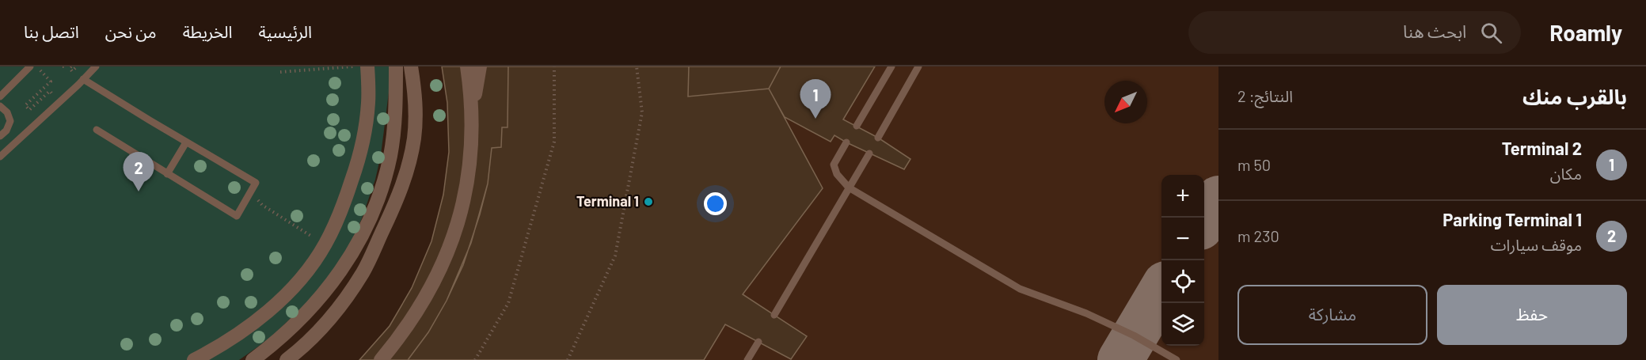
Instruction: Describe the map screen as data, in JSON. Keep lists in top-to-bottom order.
{
  "places": ["Terminal 1"],
  "north": "bottom left",
  "page": {
    "header": "Roamly",
    "search": "ابحث هنا",
    "nav": [
      "الرئيسية",
      "الخريطة",
      "من نحن",
      "اتصل بنا"
    ],
    "heading": ["بالقرب منك", "النتائج: 2"],
    "pins": ["1", "2"],
    "list": [
      {
        "mark": "1",
        "name": "Terminal 2",
        "note": "مكان",
        "value": "50 m"
      },
      {
        "mark": "2",
        "name": "Parking Terminal 1",
        "note": "موقف سيارات",
        "value": "230 m"
      }
    ],
    "map_buttons": ["+", "−"],
    "buttons": ["حفظ", "مشاركة"]
  }
}
